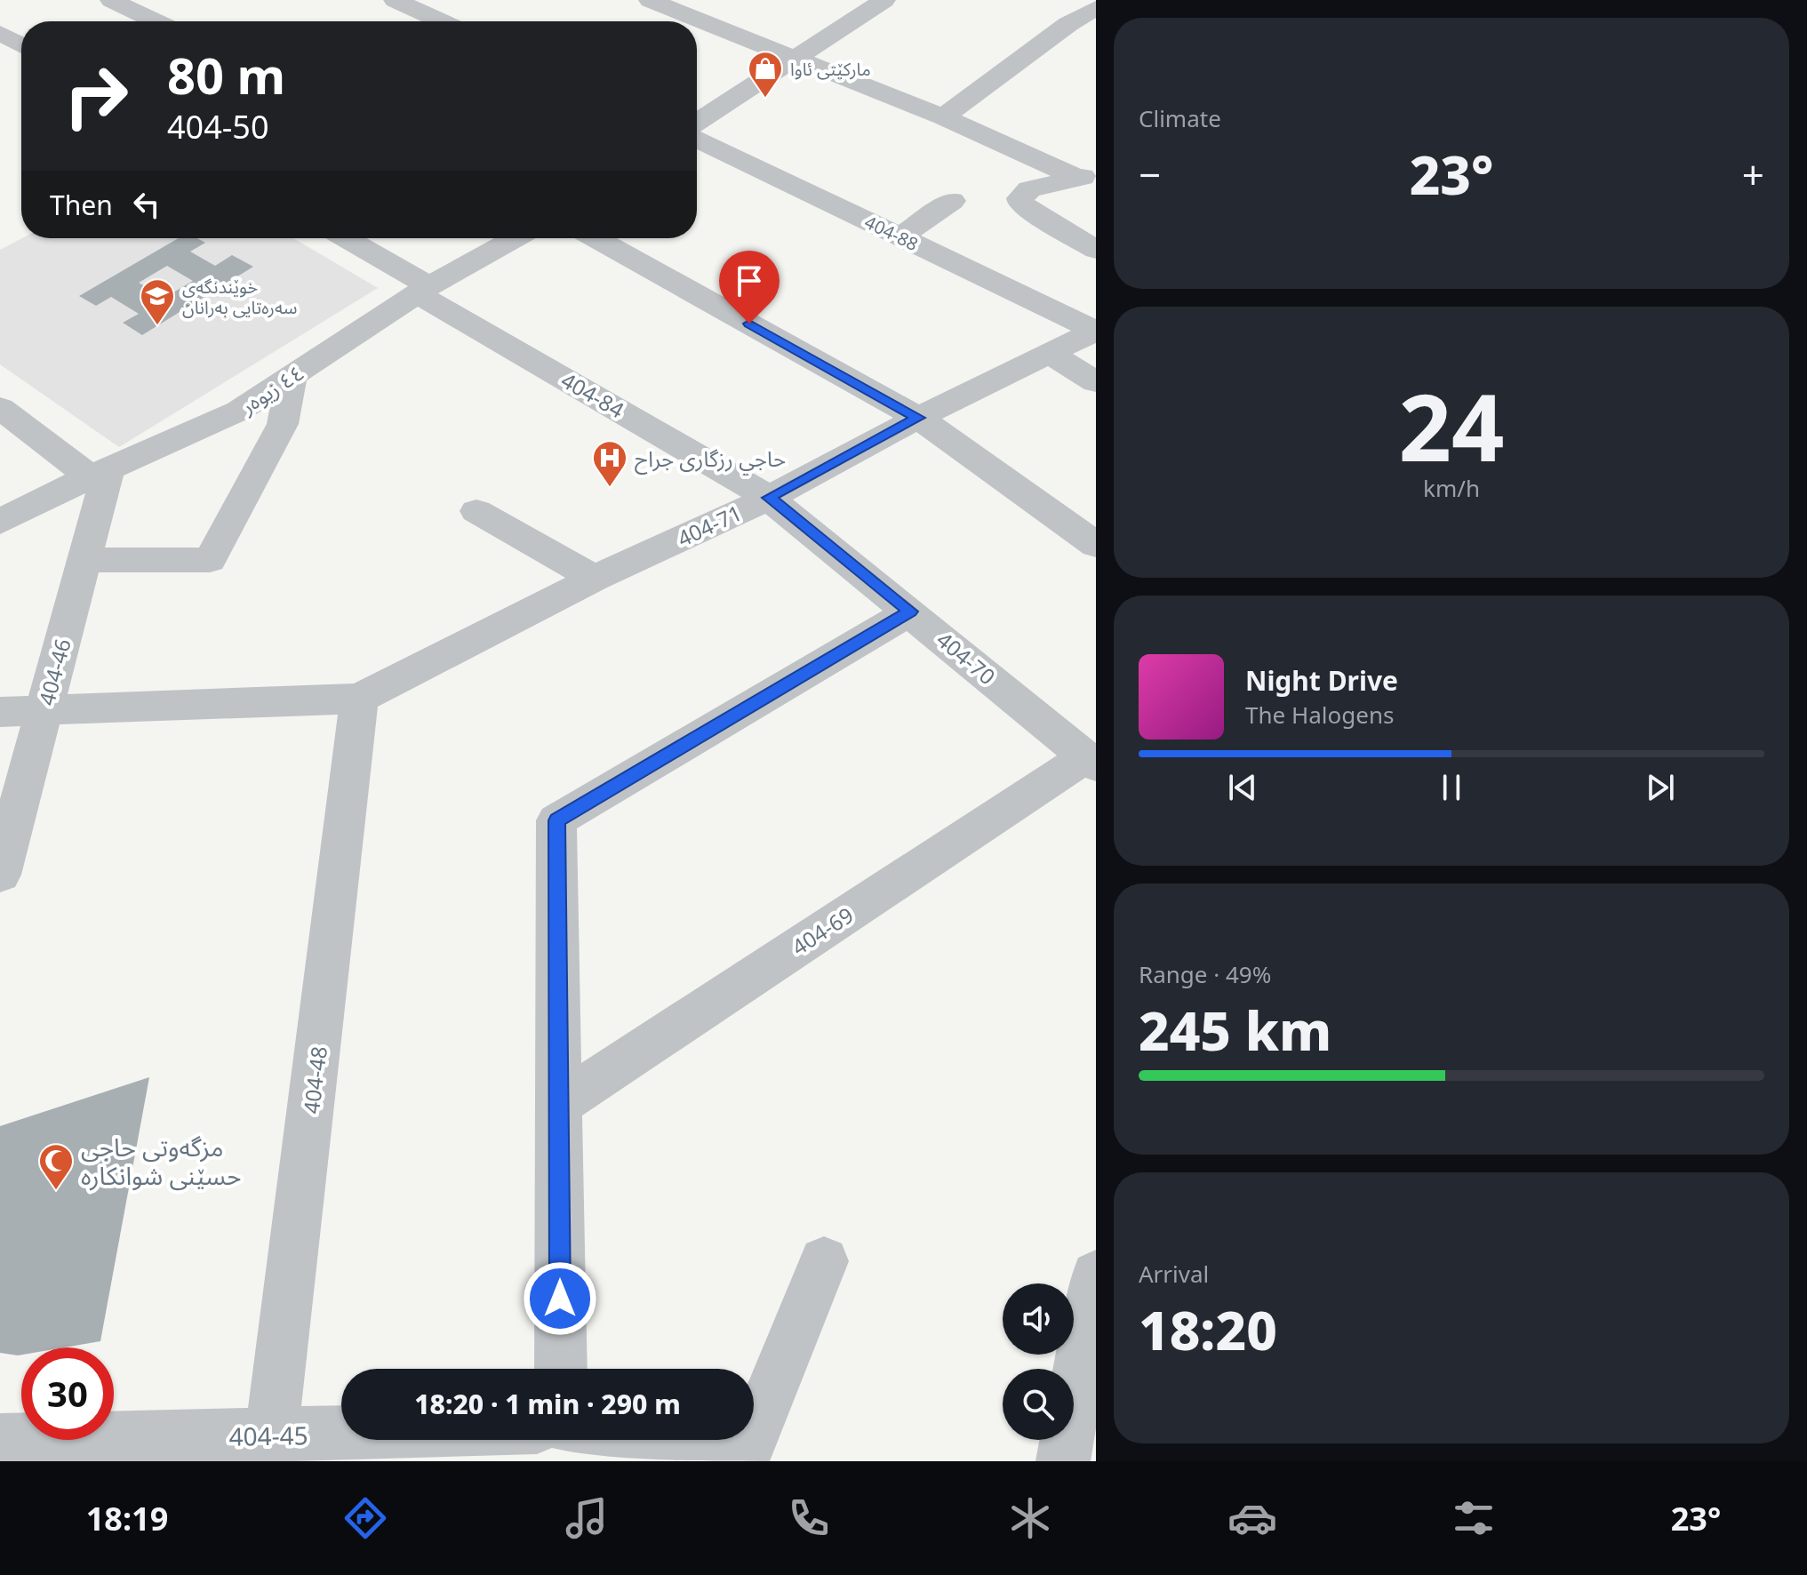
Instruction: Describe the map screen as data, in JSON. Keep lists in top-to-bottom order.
{
  "streets": {
    "street": [
      "404-88",
      "٤٤ زیوەر",
      "404-84",
      "404-71",
      "404-70",
      "404-46",
      "404-69",
      "404-48",
      "404-45"
    ]
  },
  "crossings": [
    ["404-88", "404-71"],
    ["٤٤ زیوەر", "404-84"],
    ["٤٤ زیوەر", "404-46"],
    ["404-84", "404-71"],
    ["404-84", "404-70"],
    ["404-71", "404-70"],
    ["404-71", "404-48"],
    ["404-70", "404-69"],
    ["404-48", "404-45"]
  ],
  "places": {
    "shop": ["مارکێتی ئاوا"],
    "school or university": ["خوێندنگەی سەرەتایی بەرانان"],
    "hospital": ["حاجي رزگارى جراح"],
    "mosque": ["مزگەوتی حاجی حسێنی شوانکارە"]
  },
  "page": {
    "tile": [
      "Climate",
      ["24", "km/h"],
      ["Range · 49%", "245 km"],
      ["Arrival", "18:20"]
    ],
    "turn": ["80 m", "404-50"],
    "heat": ["−", "23°", "+"],
    "then": "Then",
    "song": ["Night Drive", "The Halogens"],
    "limit": "30",
    "trip": "18:20 · 1 min · 290 m",
    "tabs": ["18:19", "23°"]
  }
}
